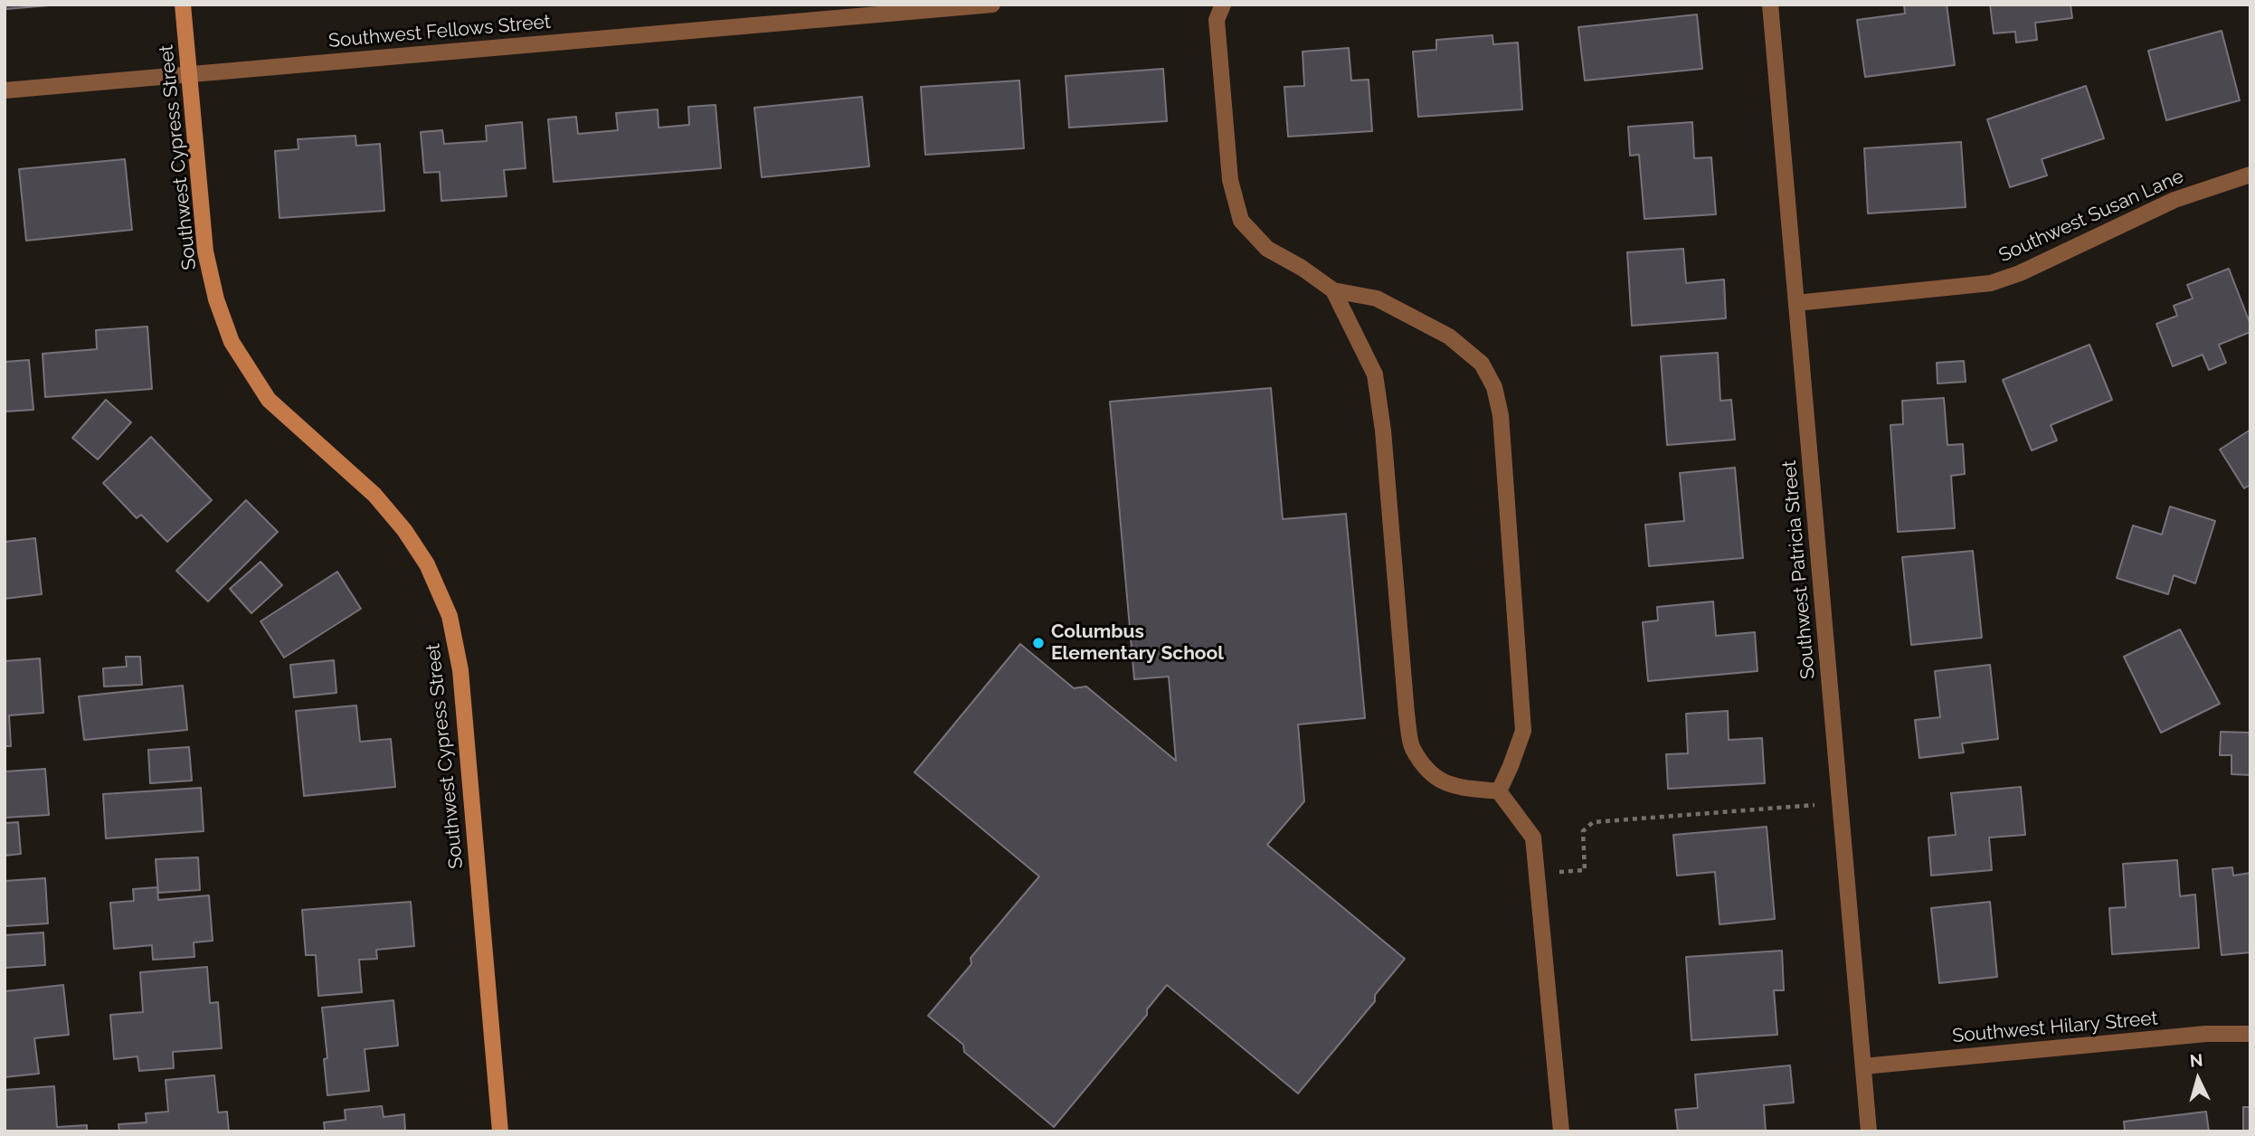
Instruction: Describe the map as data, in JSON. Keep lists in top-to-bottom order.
{
  "streets": {
    "main road": ["Southwest Cypress Street"],
    "street": [
      "Southwest Fellows Street",
      "Southwest Susan Lane",
      "Southwest Patricia Street",
      "Southwest Hilary Street"
    ]
  },
  "crossings": [
    ["Southwest Fellows Street", "Southwest Cypress Street"],
    ["Southwest Susan Lane", "Southwest Patricia Street"],
    ["Southwest Patricia Street", "Southwest Hilary Street"]
  ],
  "places": ["Columbus Elementary School"],
  "north": "top"
}
